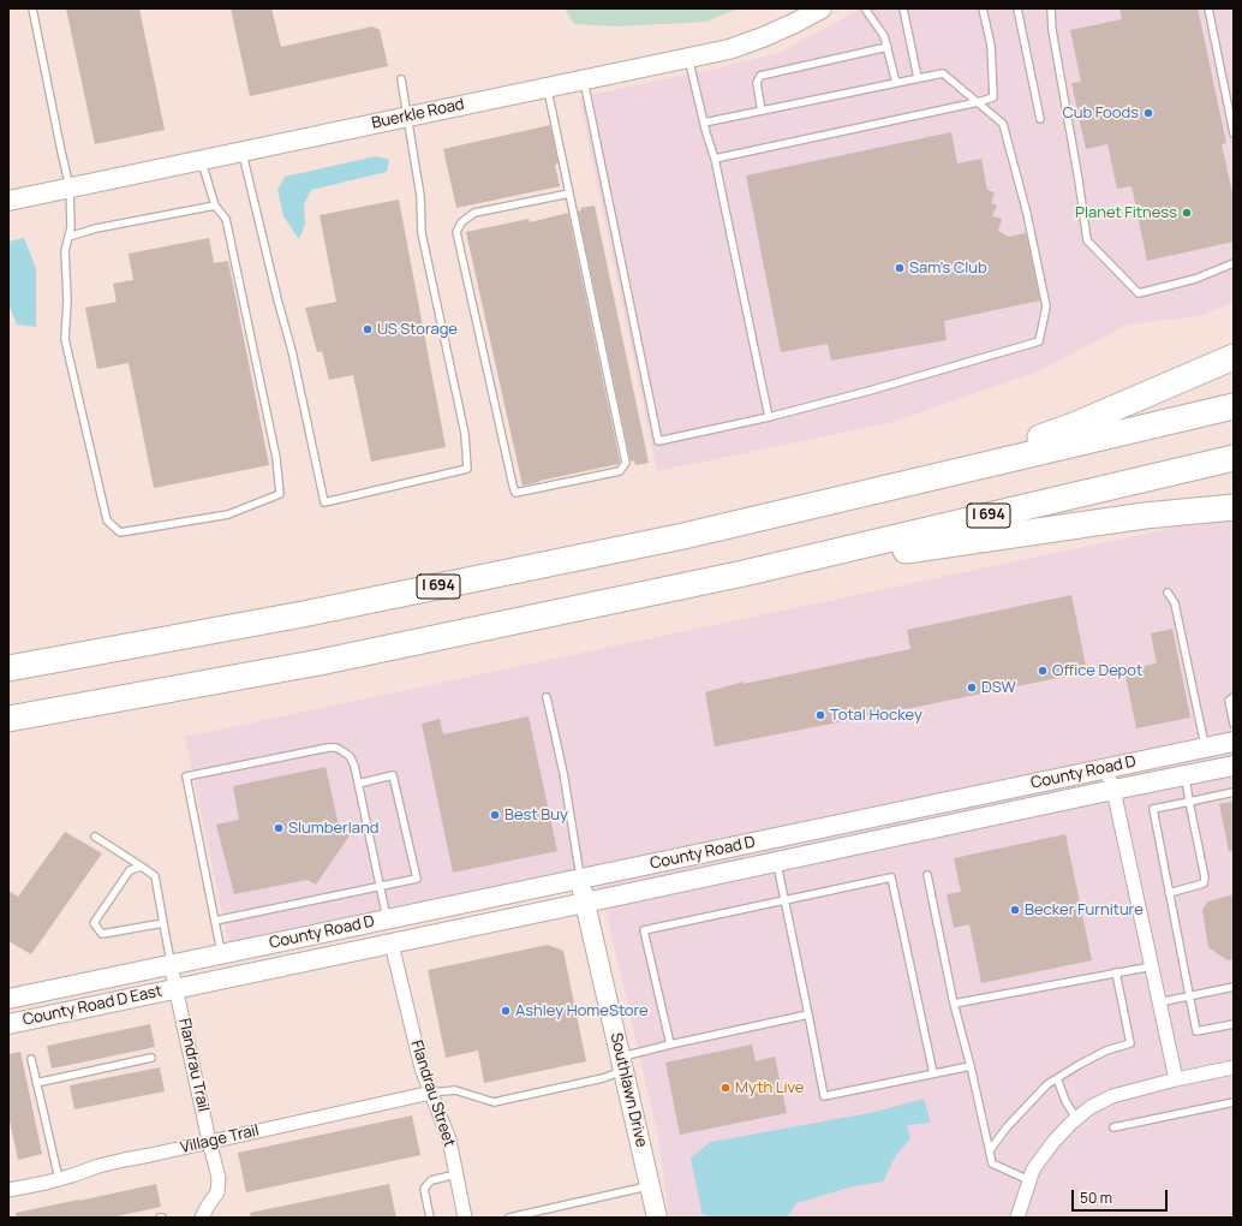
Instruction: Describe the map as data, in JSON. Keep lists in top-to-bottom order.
{
  "streets": {
    "highway": ["I 694"],
    "street": [
      "Buerkle Road",
      "County Road D",
      "County Road D East",
      "Flandrau Trail",
      "Southlawn Drive",
      "Flandrau Street",
      "Village Trail"
    ]
  },
  "crossings": [
    ["County Road D", "County Road D East"],
    ["County Road D", "Flandrau Trail"],
    ["County Road D", "Southlawn Drive"],
    ["County Road D", "Flandrau Street"],
    ["County Road D East", "Flandrau Trail"],
    ["Flandrau Trail", "Village Trail"],
    ["Flandrau Street", "Village Trail"]
  ],
  "places": [
    "Cub Foods",
    "Planet Fitness",
    "Sam's Club",
    "US Storage",
    "Office Depot",
    "DSW",
    "Total Hockey",
    "Best Buy",
    "Slumberland",
    "Becker Furniture",
    "Ashley HomeStore",
    "Myth Live"
  ],
  "scale_bar": "50 m"
}
